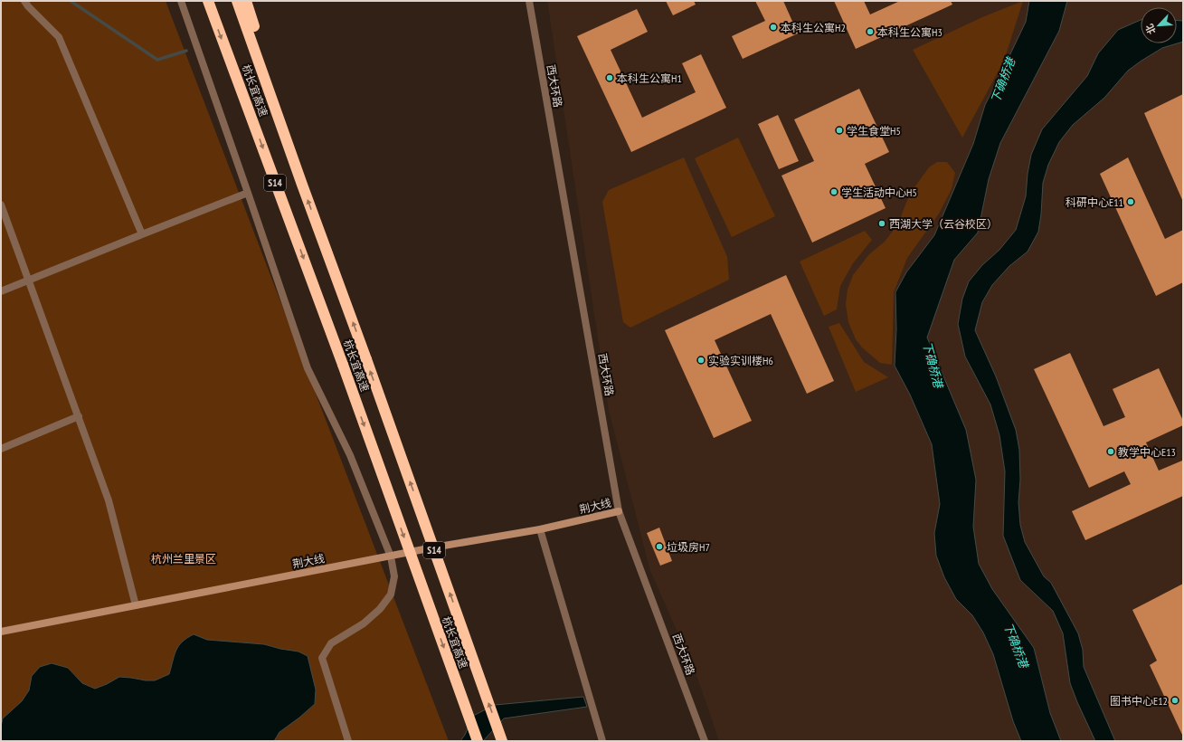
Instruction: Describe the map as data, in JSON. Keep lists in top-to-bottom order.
{
  "streets": {
    "highway": ["杭长宜高速", "S14"],
    "street": ["西大环路", "荆大线"]
  },
  "crossings": [
    ["西大环路", "荆大线"]
  ],
  "water": ["下确桥港"],
  "parks": ["杭州兰里景区"],
  "places": [
    "本科生公寓H2",
    "本科生公寓H3",
    "本科生公寓H1",
    "学生食堂H5",
    "学生活动中心H5",
    "科研中心E11",
    "西湖大学（云谷校区）",
    "实验实训楼H6",
    "教学中心E13",
    "垃圾房H7",
    "图书中心E12"
  ],
  "north": "bottom left"
}
